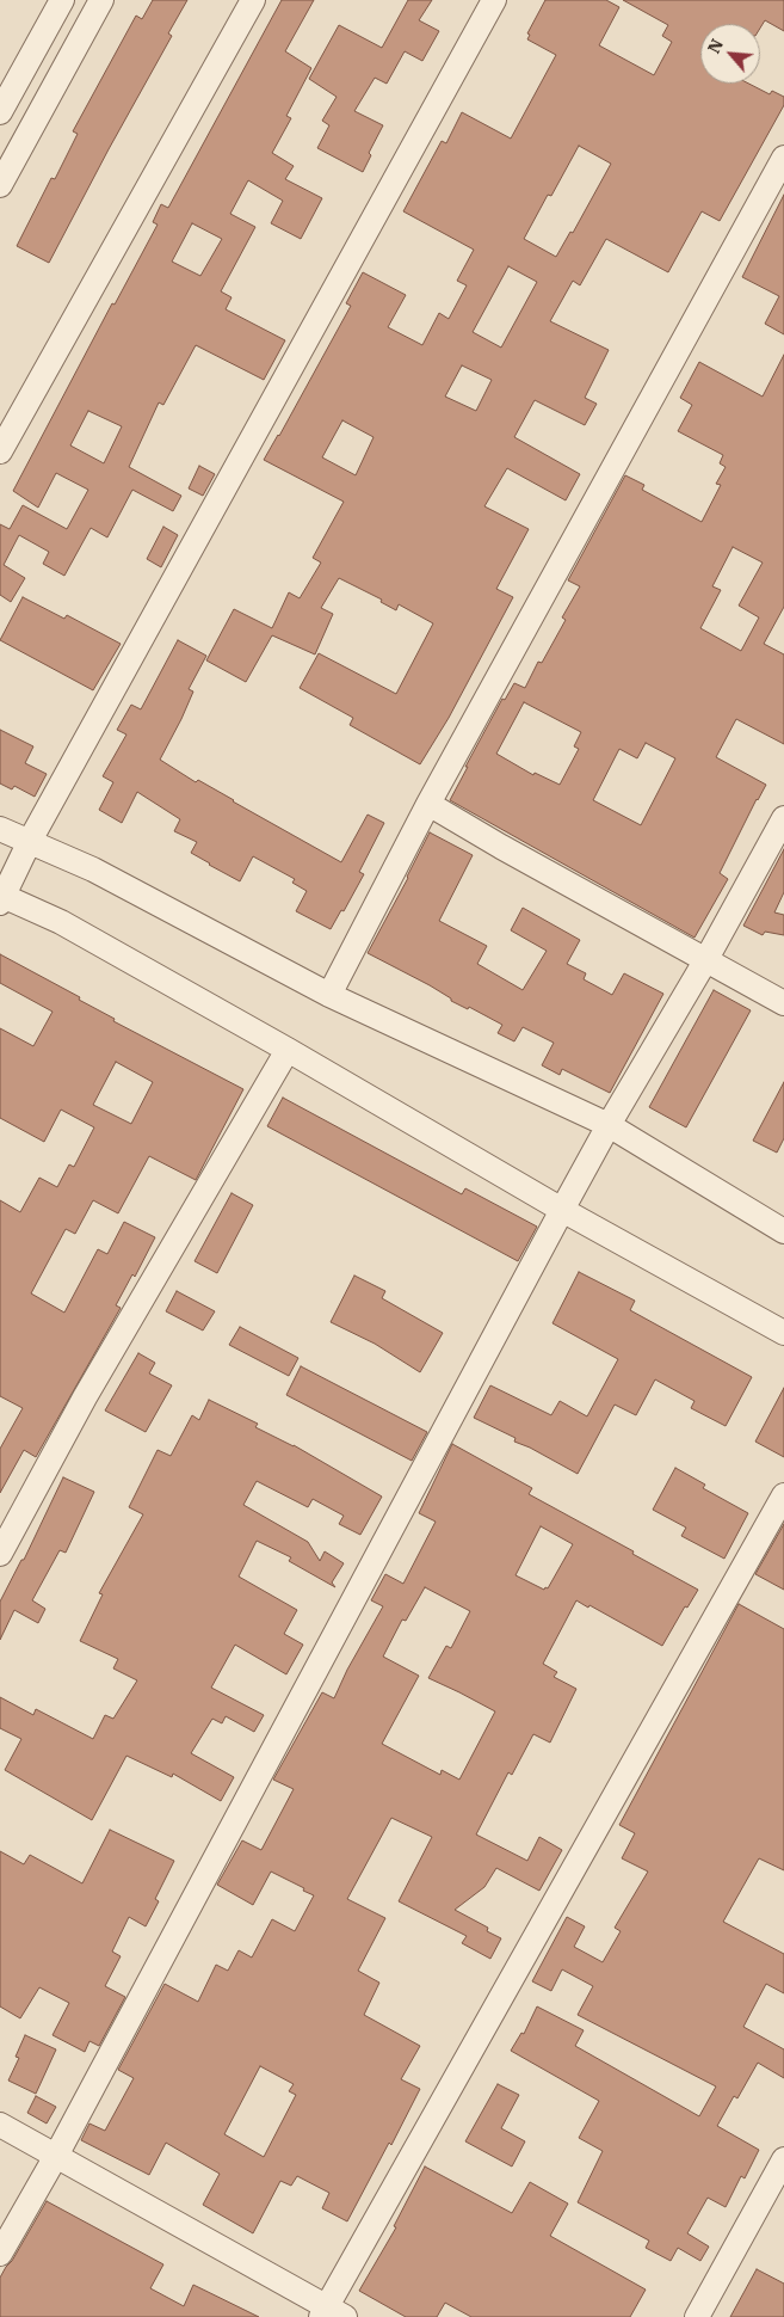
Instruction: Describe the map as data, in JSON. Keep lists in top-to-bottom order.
{
  "north": "top left"
}
